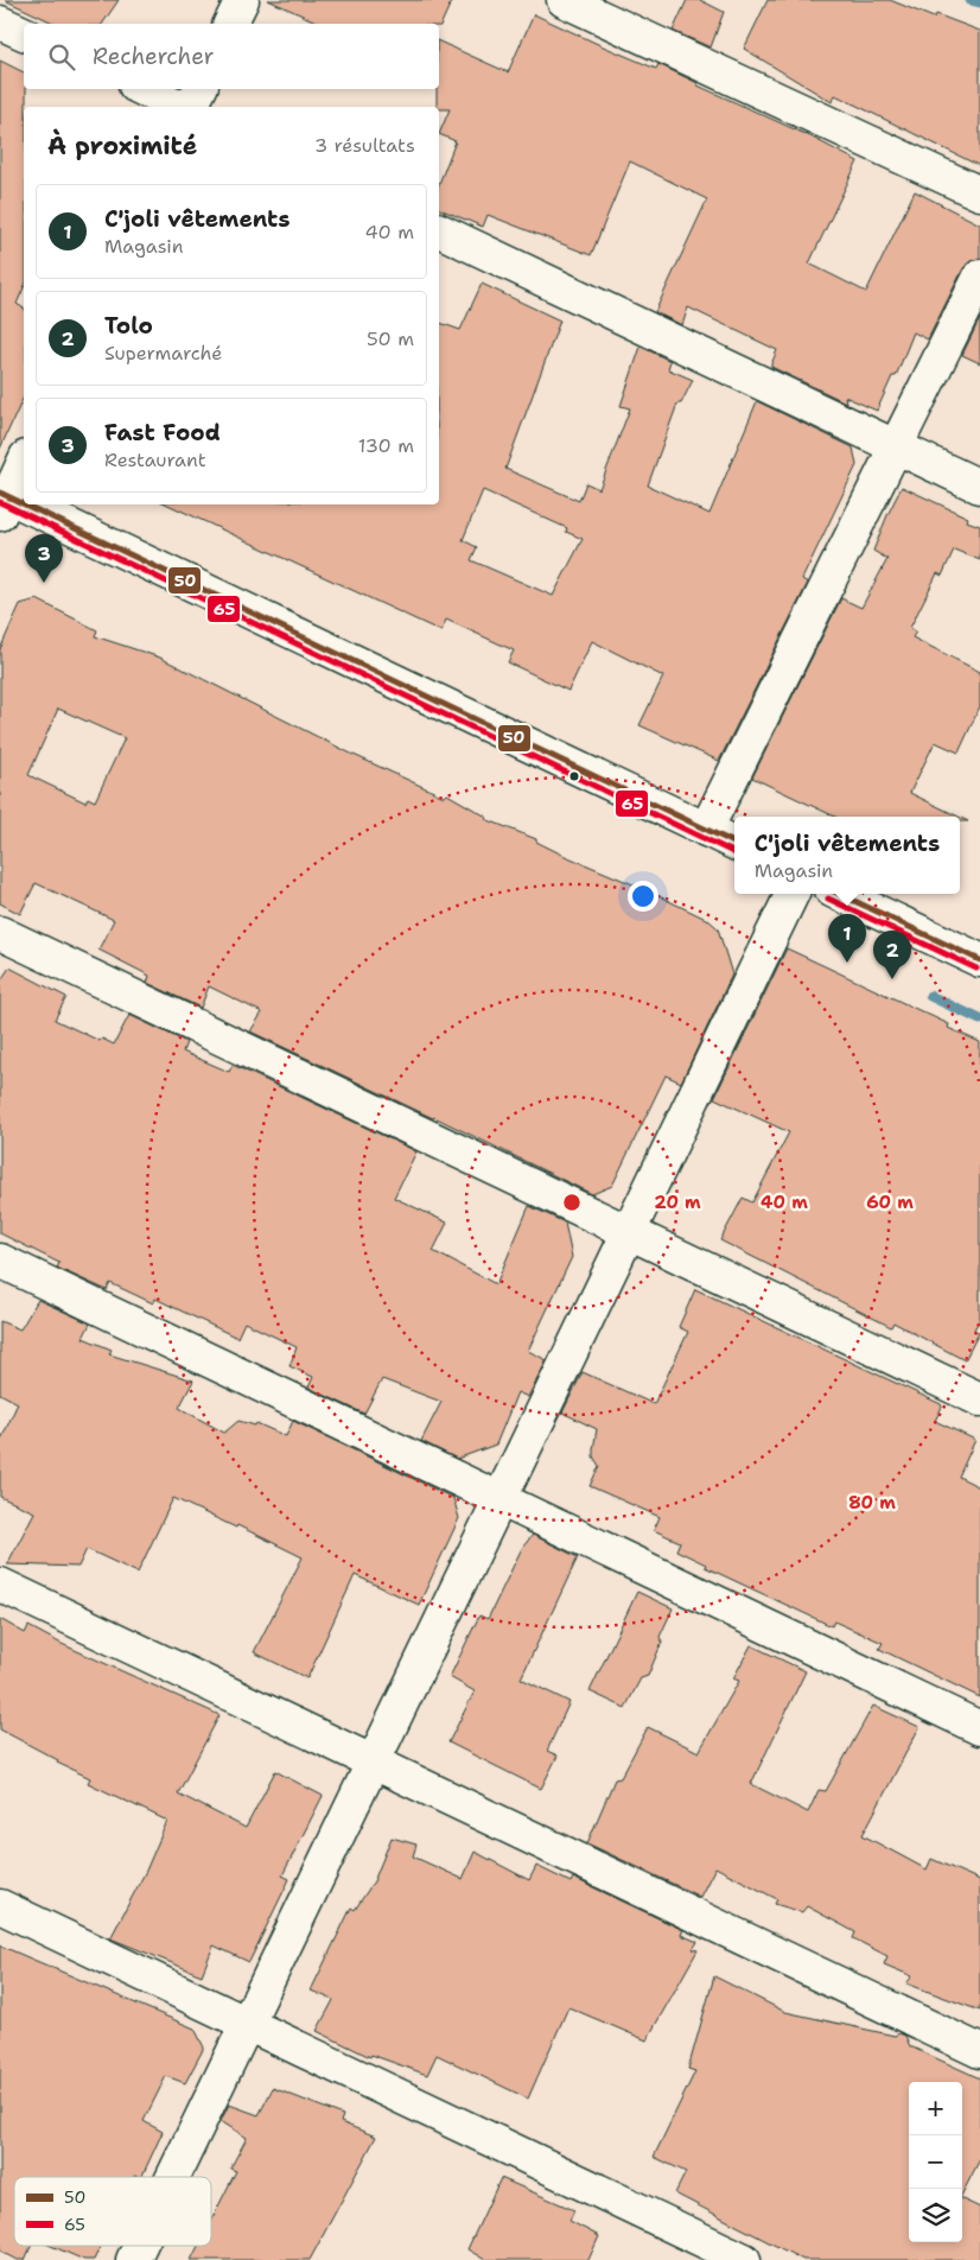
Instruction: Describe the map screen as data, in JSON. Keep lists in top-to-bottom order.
{
  "lines": ["transit line 50", "transit line 65"],
  "legend": ["50", "65"],
  "page": {
    "search": "Rechercher",
    "heading": ["À proximité", "3 résultats"],
    "list": [
      {
        "mark": "1",
        "name": "C'joli vêtements",
        "note": "Magasin",
        "value": "40 m"
      },
      {
        "mark": "2",
        "name": "Tolo",
        "note": "Supermarché",
        "value": "50 m"
      },
      {
        "mark": "3",
        "name": "Fast Food",
        "note": "Restaurant",
        "value": "130 m"
      }
    ],
    "pins": ["3", "1", "2"],
    "popup": ["C'joli vêtements", "Magasin"],
    "map_buttons": ["+", "−"]
  },
  "rings": [
    "20 m",
    "40 m",
    "60 m",
    "80 m"
  ]
}
